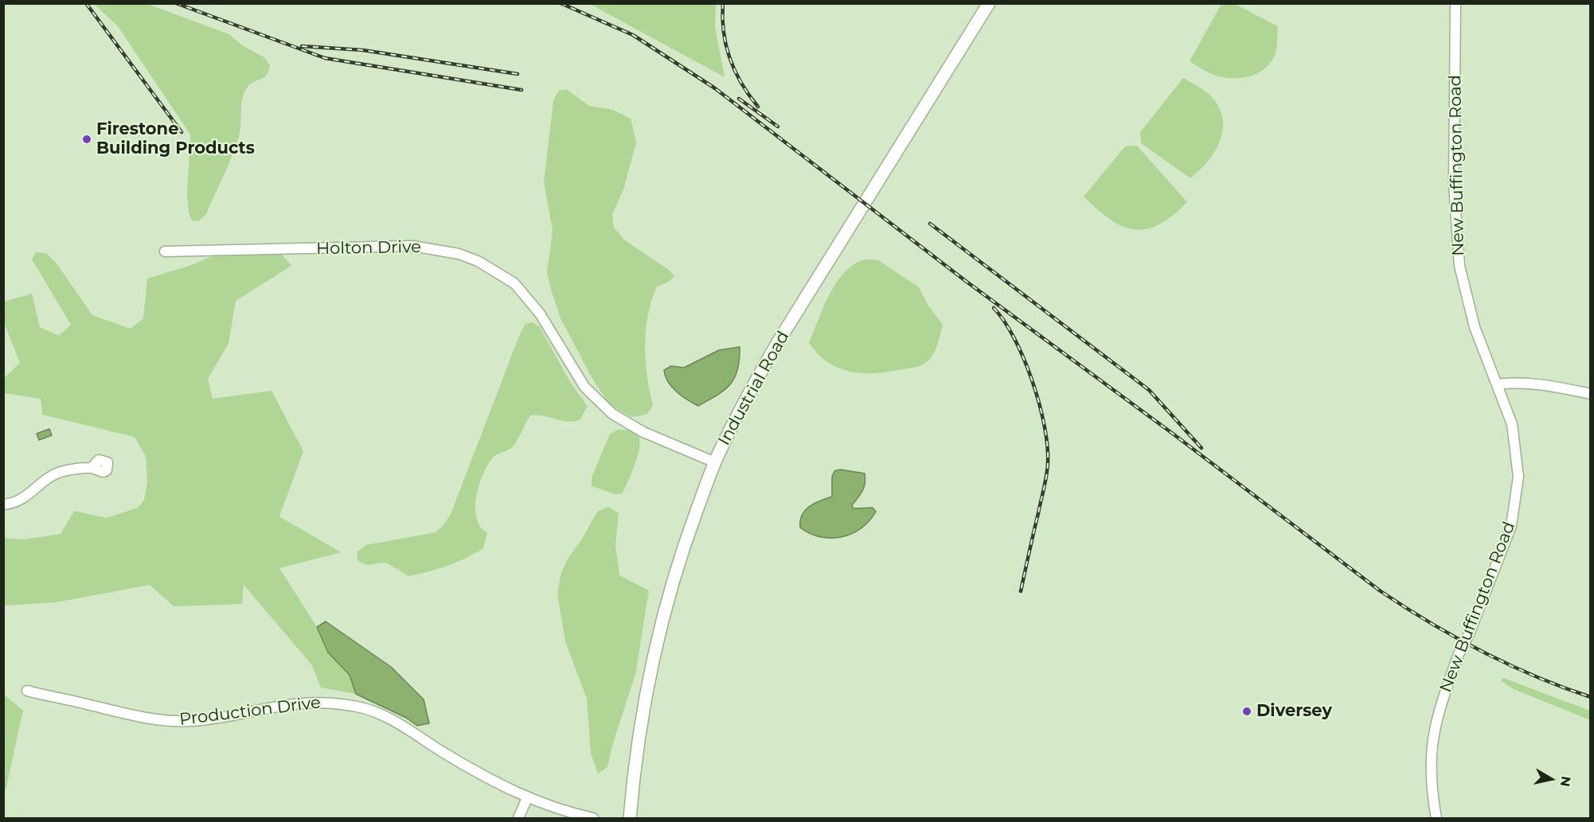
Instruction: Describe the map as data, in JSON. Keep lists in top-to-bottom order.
{
  "streets": {
    "main road": ["Industrial Road"],
    "street": ["New Buffington Road", "Holton Drive", "Production Drive"]
  },
  "crossings": [
    ["Holton Drive", "Industrial Road"]
  ],
  "places": ["Firestone Building Products", "Diversey"],
  "north": "right"
}
